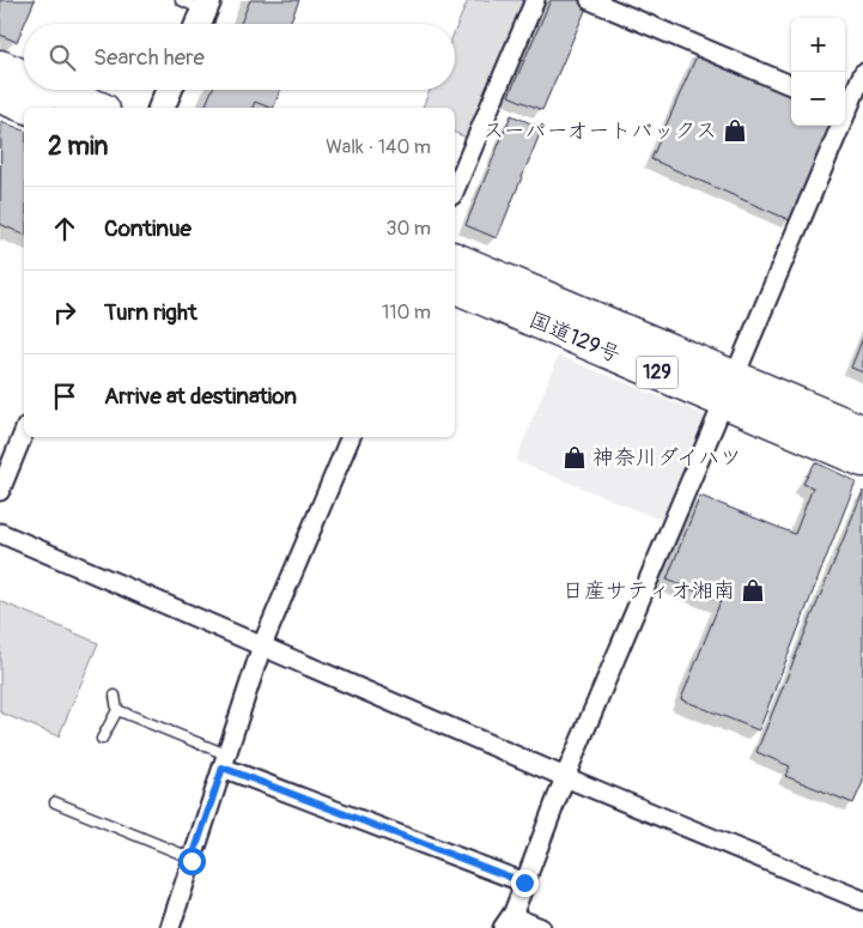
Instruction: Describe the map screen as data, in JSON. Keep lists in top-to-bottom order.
{
  "streets": {
    "highway": ["国道129号", "129"]
  },
  "places": {
    "shop": ["スーパーオートバックス", "神奈川ダイハツ", "日産サティオ湘南"]
  },
  "page": {
    "map_buttons": ["+", "−"],
    "search": "Search here",
    "heading": ["2 min", "Walk · 140 m"],
    "list": [
      ["Continue", "30 m"],
      ["Turn right", "110 m"],
      "Arrive at destination"
    ]
  }
}
